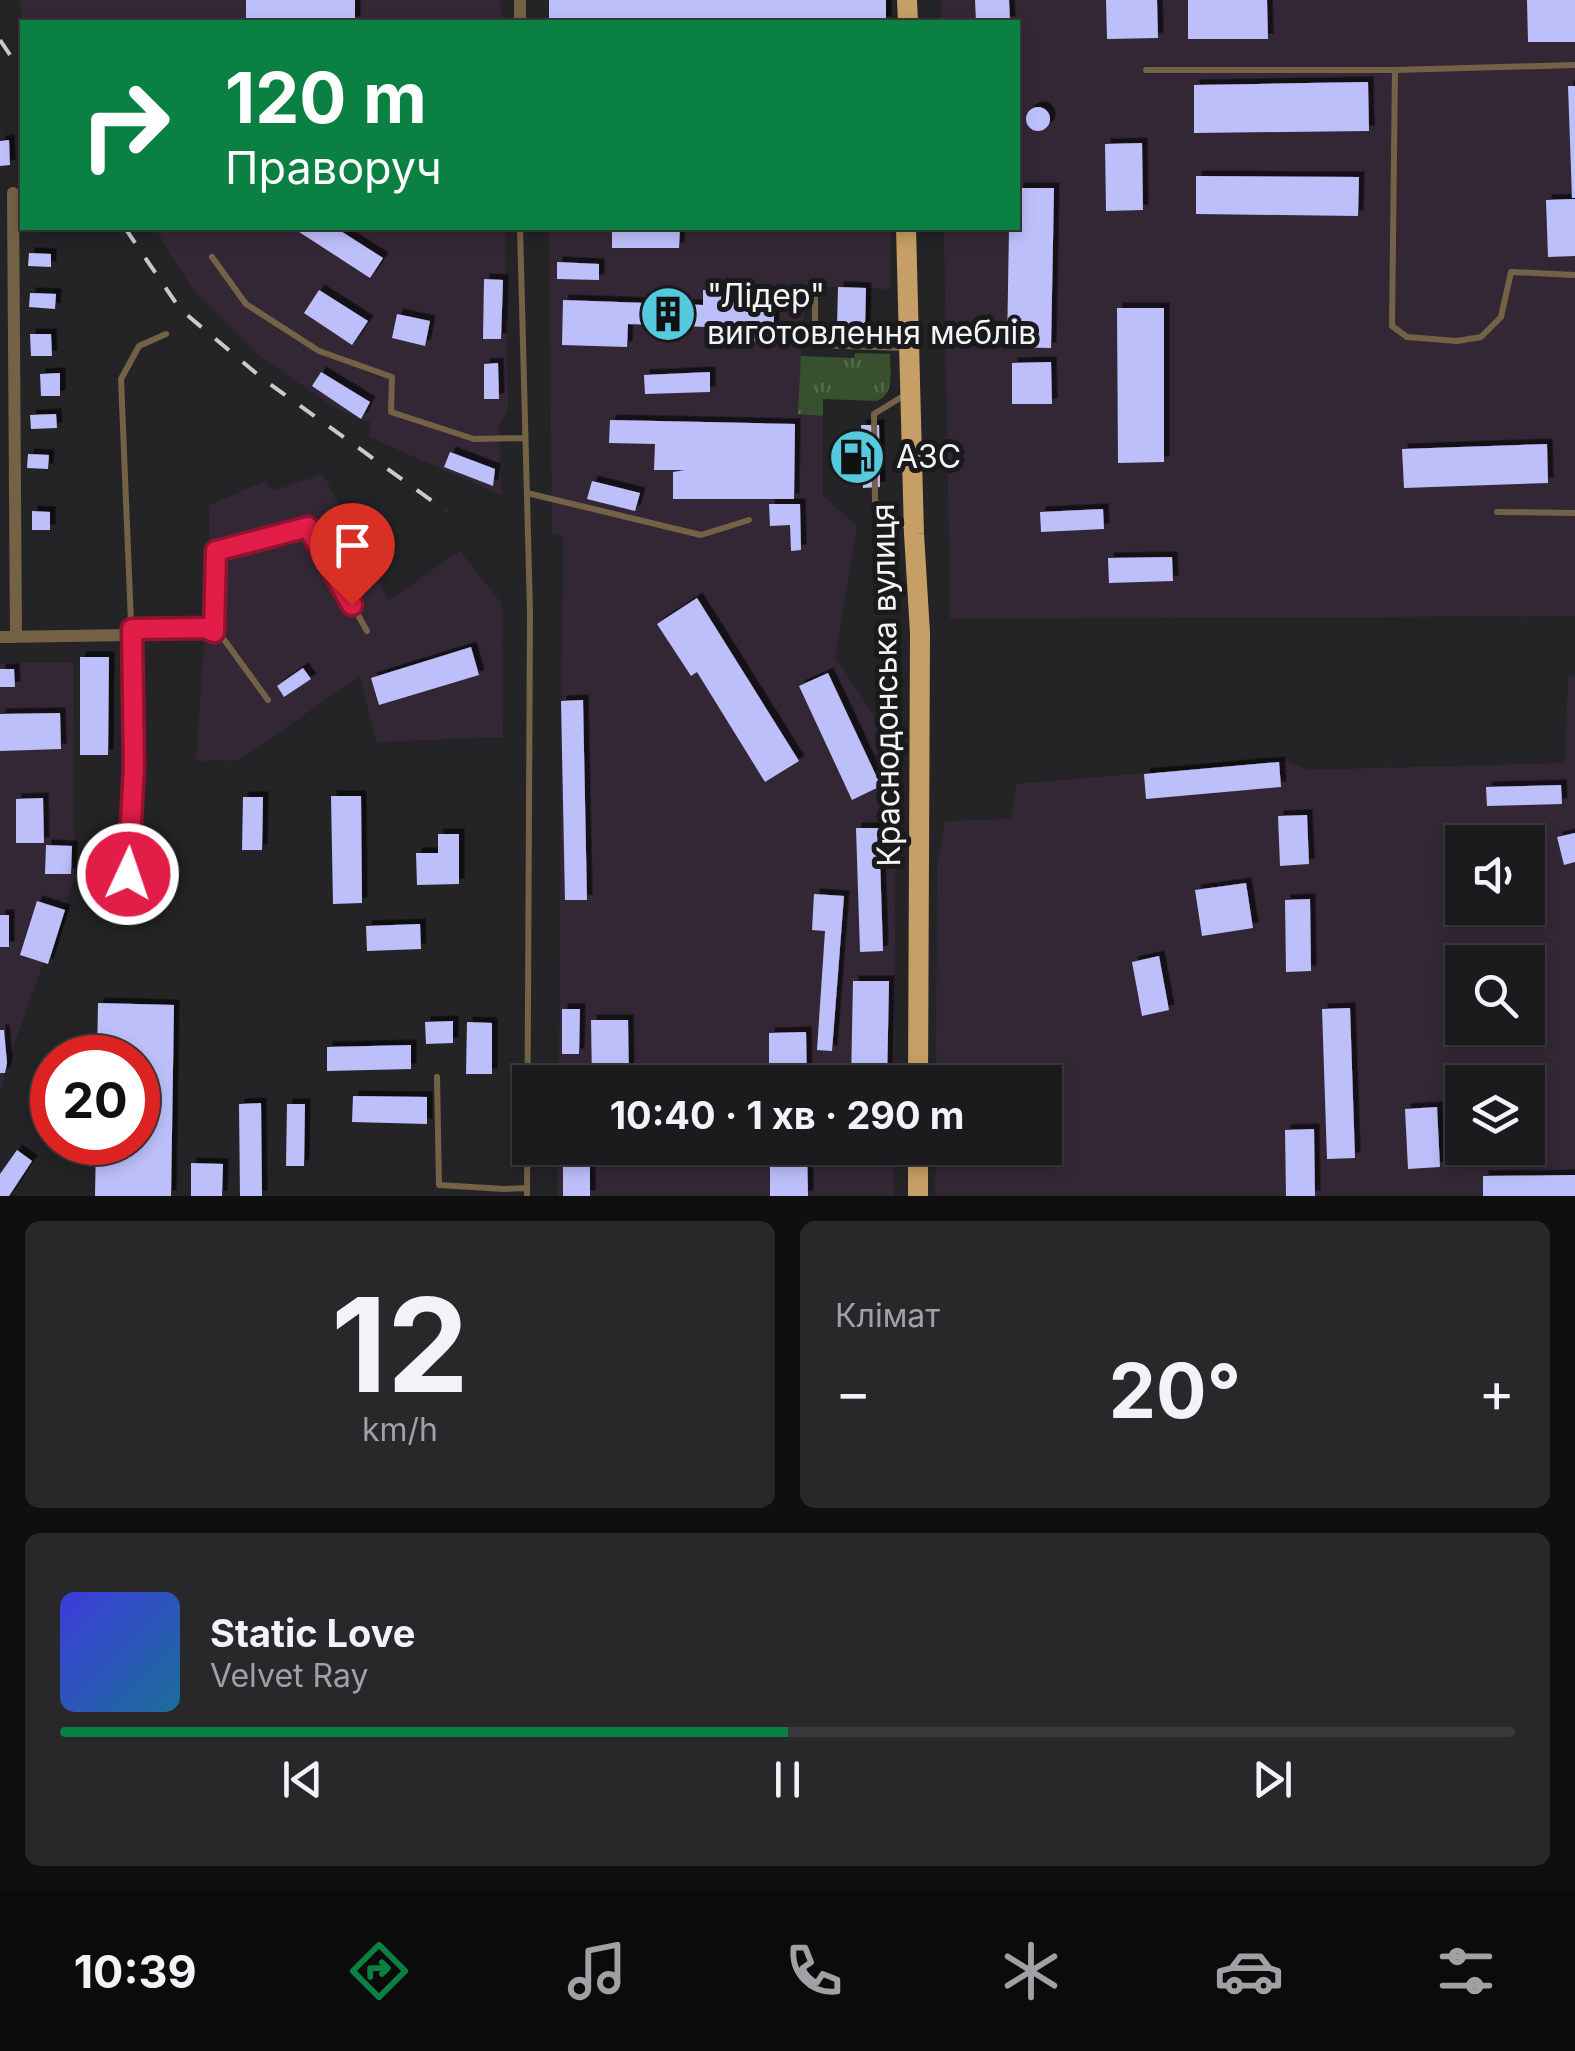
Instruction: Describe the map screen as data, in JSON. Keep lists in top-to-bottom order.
{
  "streets": {
    "main road": ["Краснодонська вулиця"]
  },
  "places": {
    "building": ["\"Лідер\" виготовлення меблів"],
    "fuel station": ["АЗС"]
  },
  "page": {
    "turn": ["120 m", "Праворуч"],
    "limit": "20",
    "trip": "10:40 · 1 хв · 290 m",
    "tile": [
      ["12", "km/h"],
      "Клімат"
    ],
    "heat": ["−", "20°", "+"],
    "song": ["Static Love", "Velvet Ray"],
    "tabs": "10:39"
  }
}
